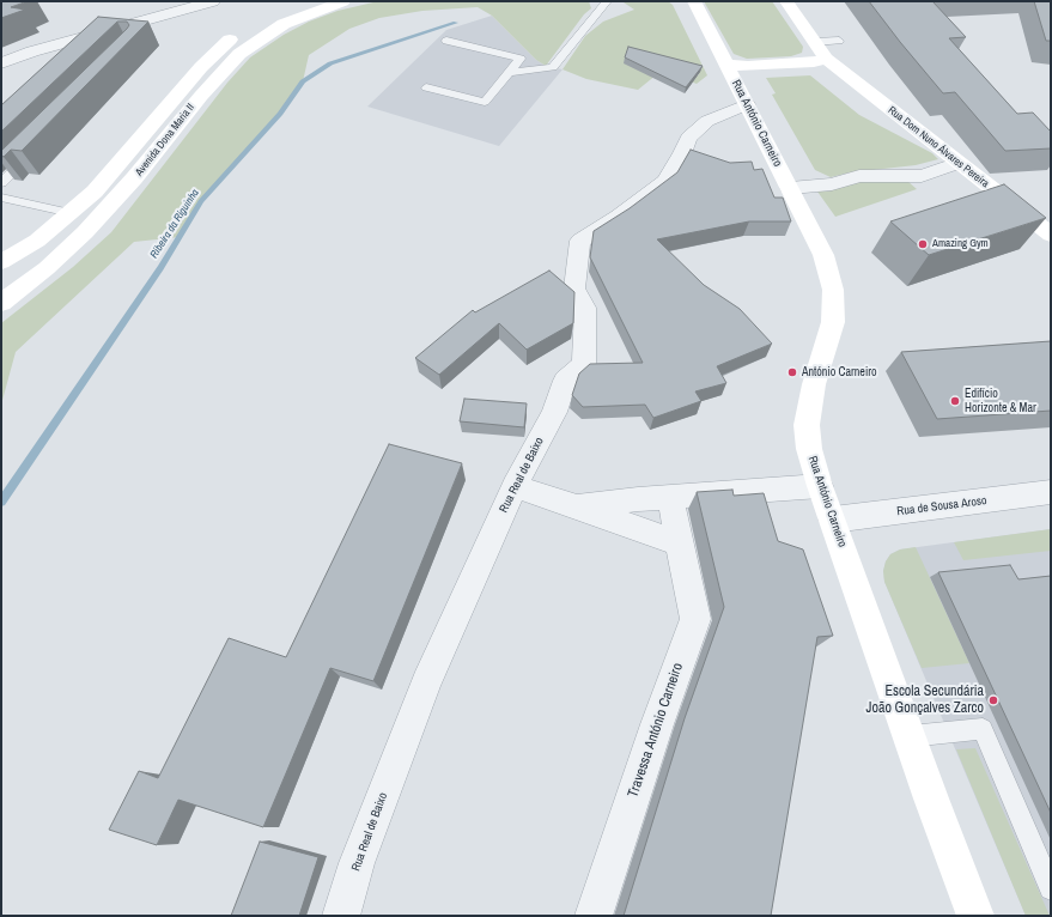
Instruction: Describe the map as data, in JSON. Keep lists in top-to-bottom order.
{
  "streets": {
    "street": [
      "Rua António Carneiro",
      "Avenida Dona Maria II",
      "Rua Dom Nuno Álvares Pereira",
      "Rua Real de Baixo",
      "Rua de Sousa Aroso",
      "Travessa António Carneiro"
    ]
  },
  "crossings": [
    ["Rua António Carneiro", "Rua Real de Baixo"],
    ["Rua António Carneiro", "Rua de Sousa Aroso"]
  ],
  "water": ["Ribeira da Riguinha"],
  "places": [
    "Amazing Gym",
    "António Carneiro",
    "Edifício Horizonte & Mar",
    "Escola Secundária João Gonçalves Zarco"
  ]
}
